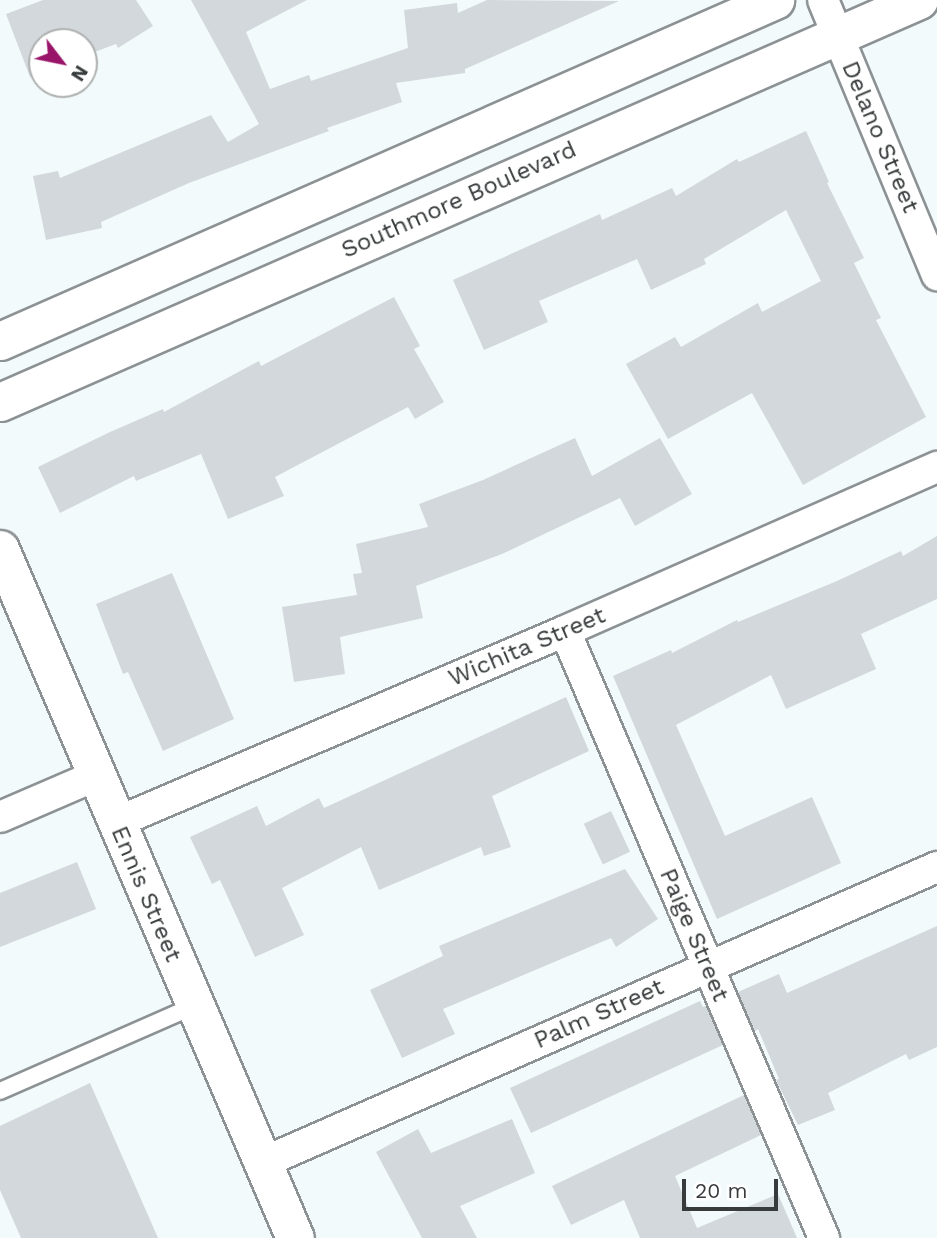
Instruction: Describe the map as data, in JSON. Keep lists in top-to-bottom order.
{
  "streets": {
    "street": [
      "Delano Street",
      "Southmore Boulevard",
      "Wichita Street",
      "Ennis Street",
      "Paige Street",
      "Palm Street"
    ]
  },
  "crossings": [
    ["Delano Street", "Southmore Boulevard"],
    ["Wichita Street", "Ennis Street"],
    ["Wichita Street", "Paige Street"],
    ["Ennis Street", "Palm Street"],
    ["Paige Street", "Palm Street"]
  ],
  "scale_bar": "20 m",
  "north": "bottom right"
}
